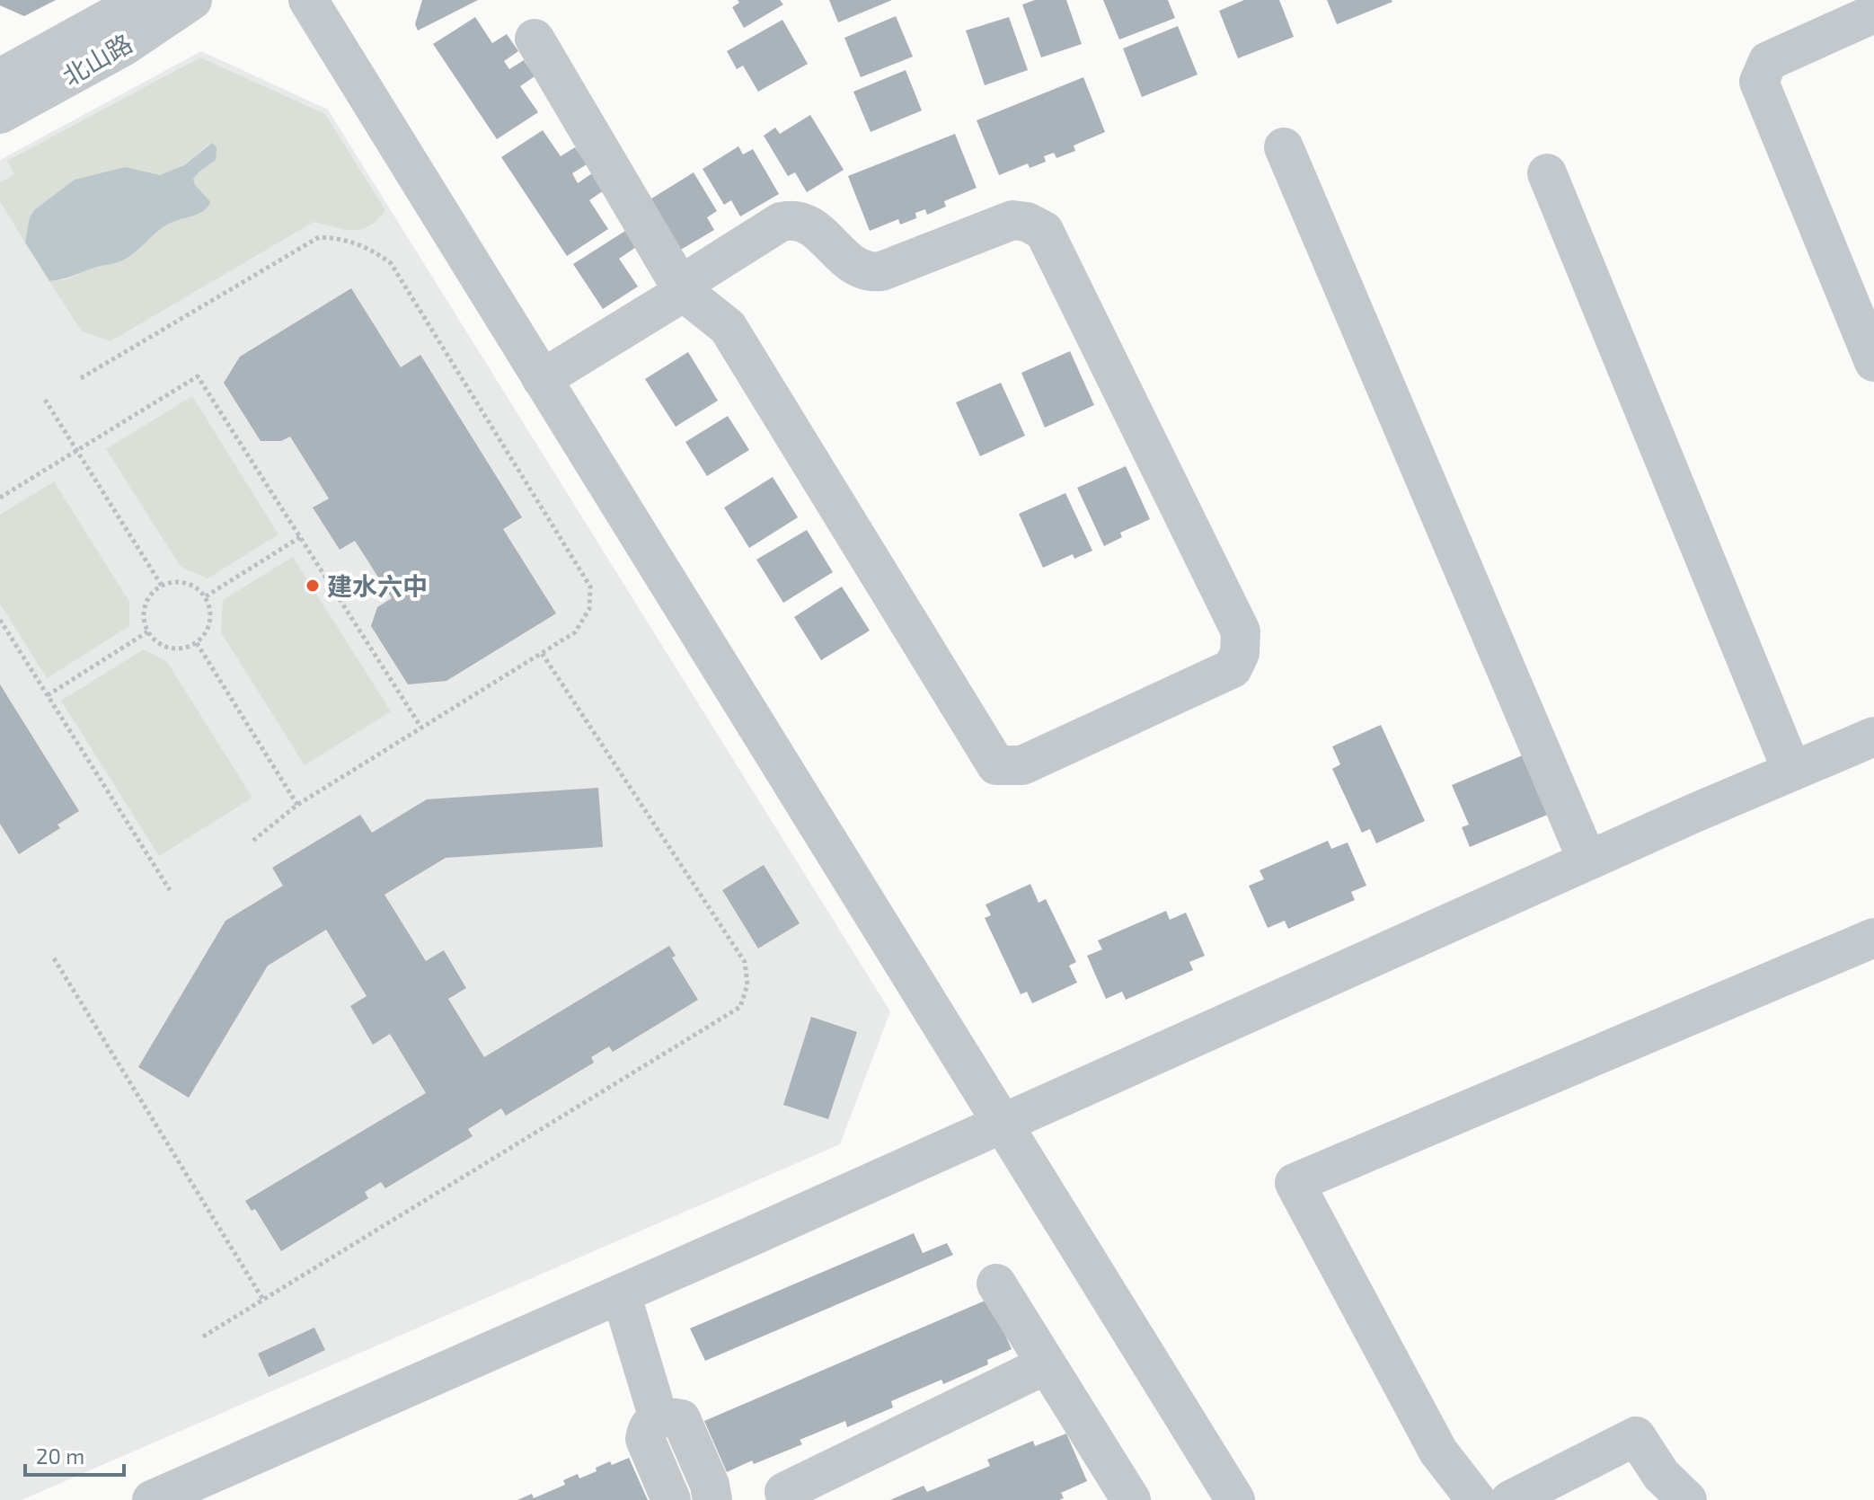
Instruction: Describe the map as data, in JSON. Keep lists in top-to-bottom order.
{
  "streets": {
    "street": ["北山路"]
  },
  "places": ["建水六中"],
  "scale_bar": "20 m"
}
